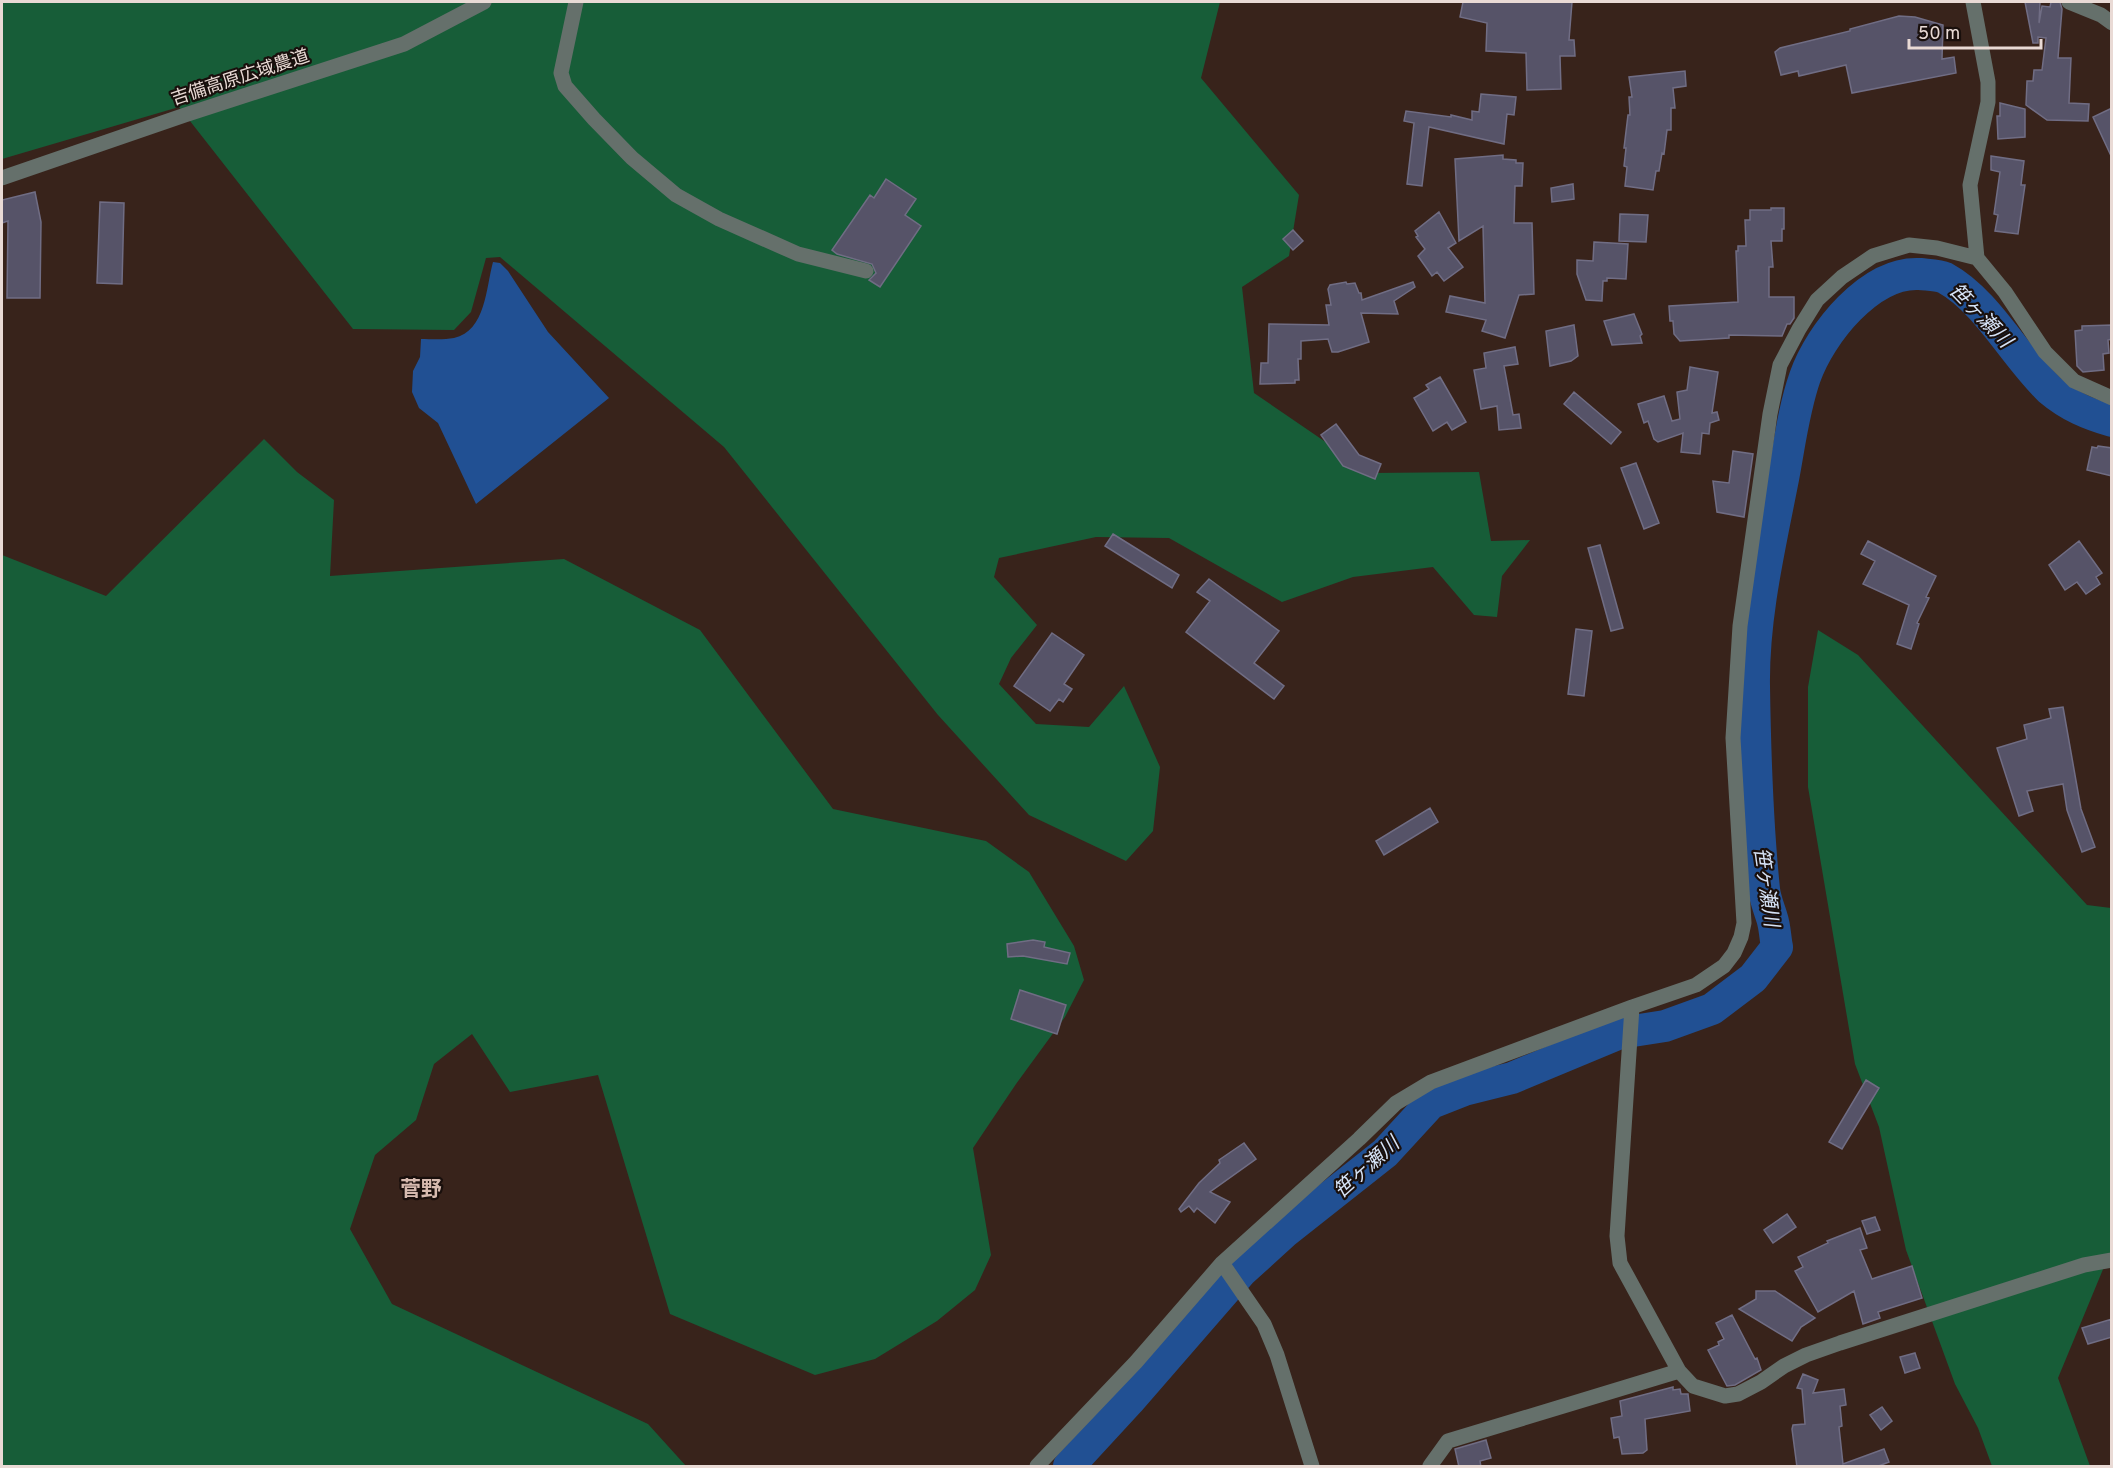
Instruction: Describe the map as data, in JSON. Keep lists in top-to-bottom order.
{
  "streets": {
    "street": ["吉備高原広域農道"]
  },
  "districts": ["菅野"],
  "water": ["笹ヶ瀬川"],
  "scale_bar": "50 m"
}
